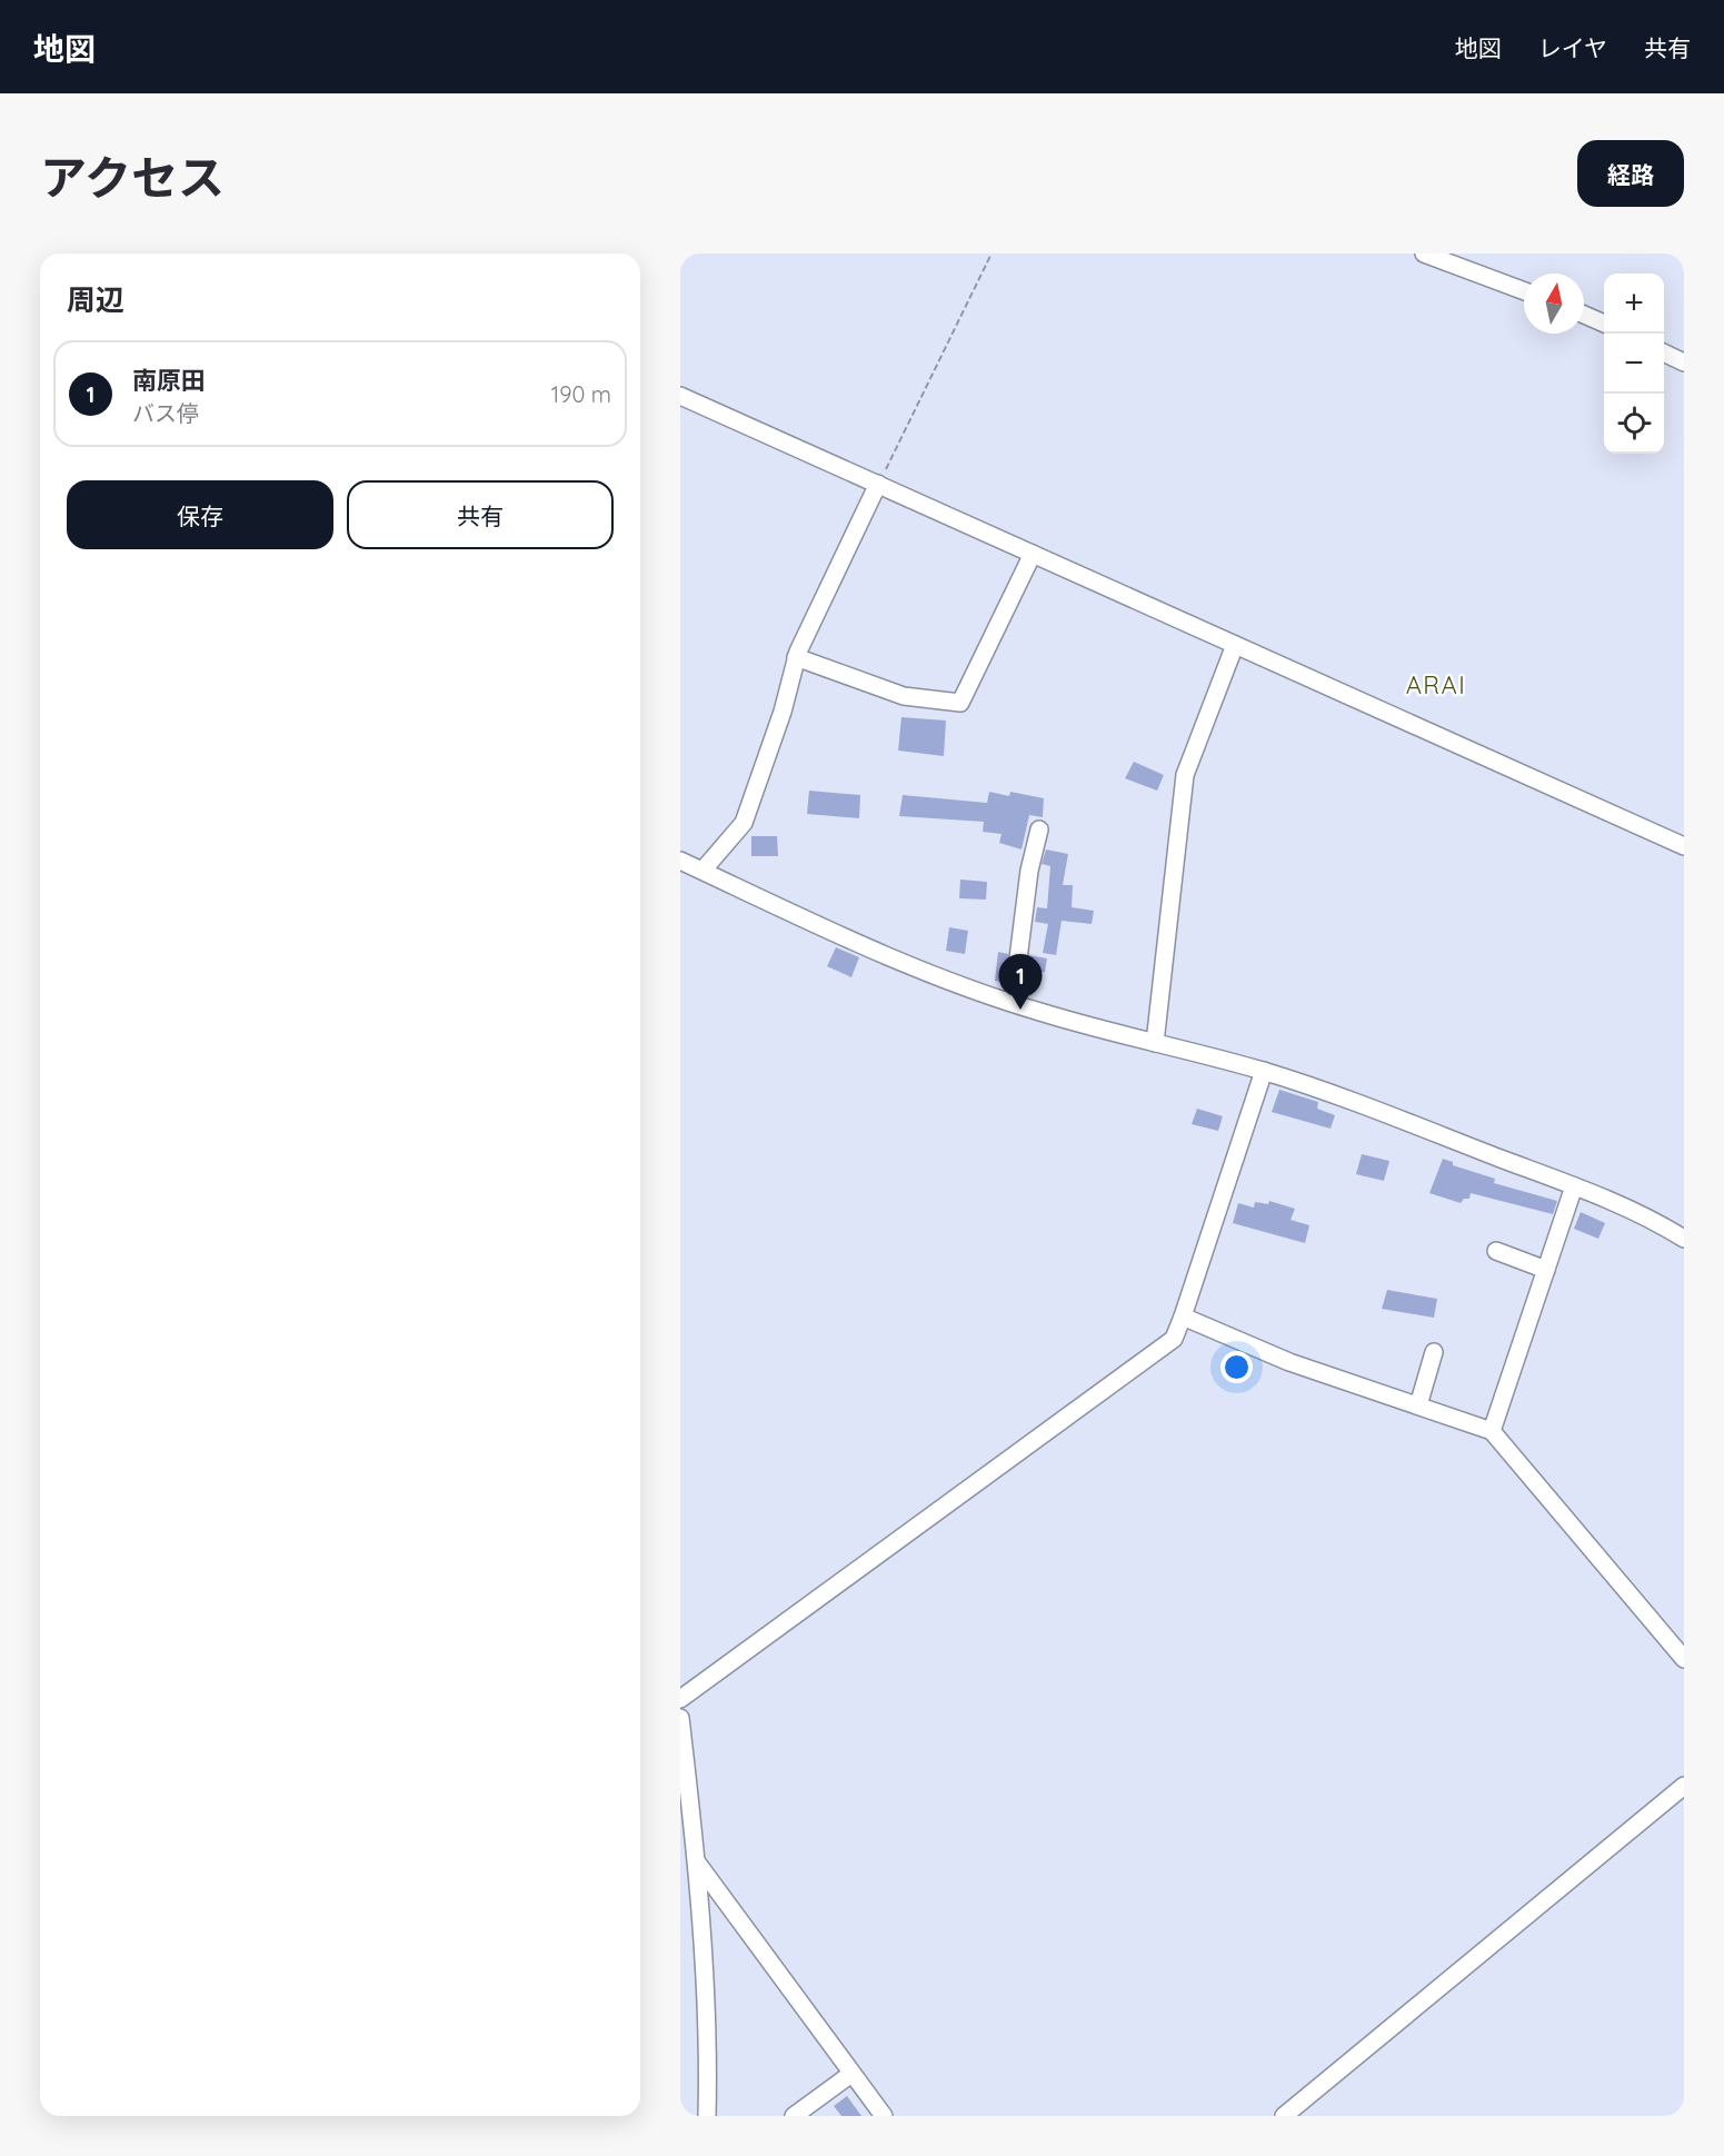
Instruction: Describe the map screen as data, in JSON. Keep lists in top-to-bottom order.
{
  "districts": ["ARAI"],
  "north": "top",
  "page": {
    "header": "地図",
    "nav": ["地図", "レイヤ", "共有"],
    "title": "アクセス",
    "buttons": [
      "経路",
      ["保存", "共有"]
    ],
    "heading": "周辺",
    "map_buttons": ["+", "−"],
    "list": [
      {
        "mark": "1",
        "name": "南原田",
        "note": "バス停",
        "value": "190 m"
      }
    ],
    "pins": "1"
  }
}
